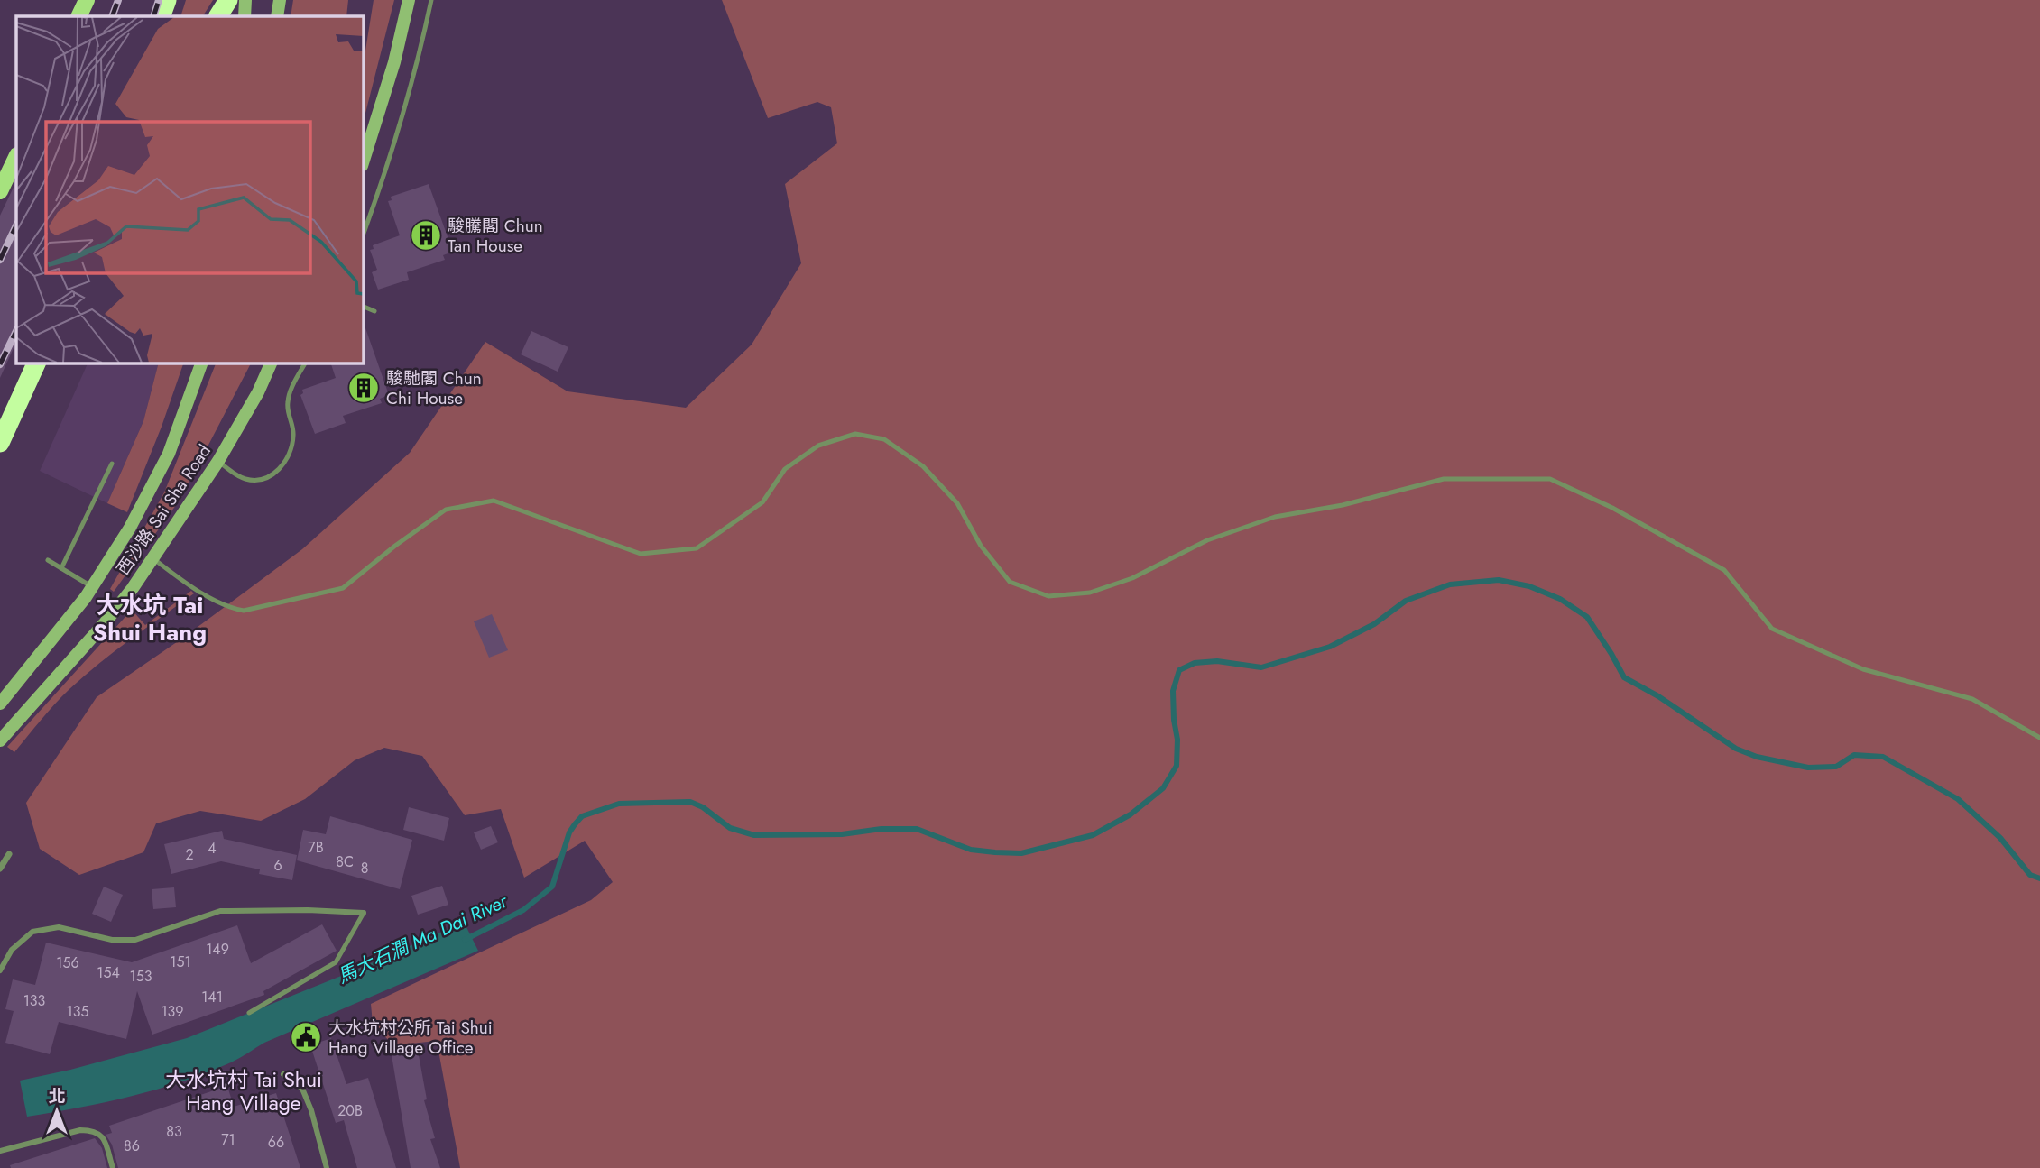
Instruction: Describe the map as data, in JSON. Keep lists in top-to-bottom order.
{
  "streets": {
    "main road": ["西沙路 Sai Sha Road"]
  },
  "districts": ["大水坑 Tai Shui Hang", "大水坑村 Tai Shui Hang Village"],
  "water": ["馬大石澗 Ma Dai River"],
  "places": {
    "building": ["駿騰閣 Chun Tan House", "駿馳閣 Chun Chi House"],
    "public building": ["大水坑村公所 Tai Shui Hang Village Office"]
  },
  "house_numbers": [
    "7B",
    "4",
    "2",
    "8C",
    "6",
    "8",
    "149",
    "151",
    "156",
    "154",
    "153",
    "141",
    "133",
    "135",
    "139",
    "20B",
    "83",
    "71",
    "66",
    "86"
  ],
  "north": "top"
}
